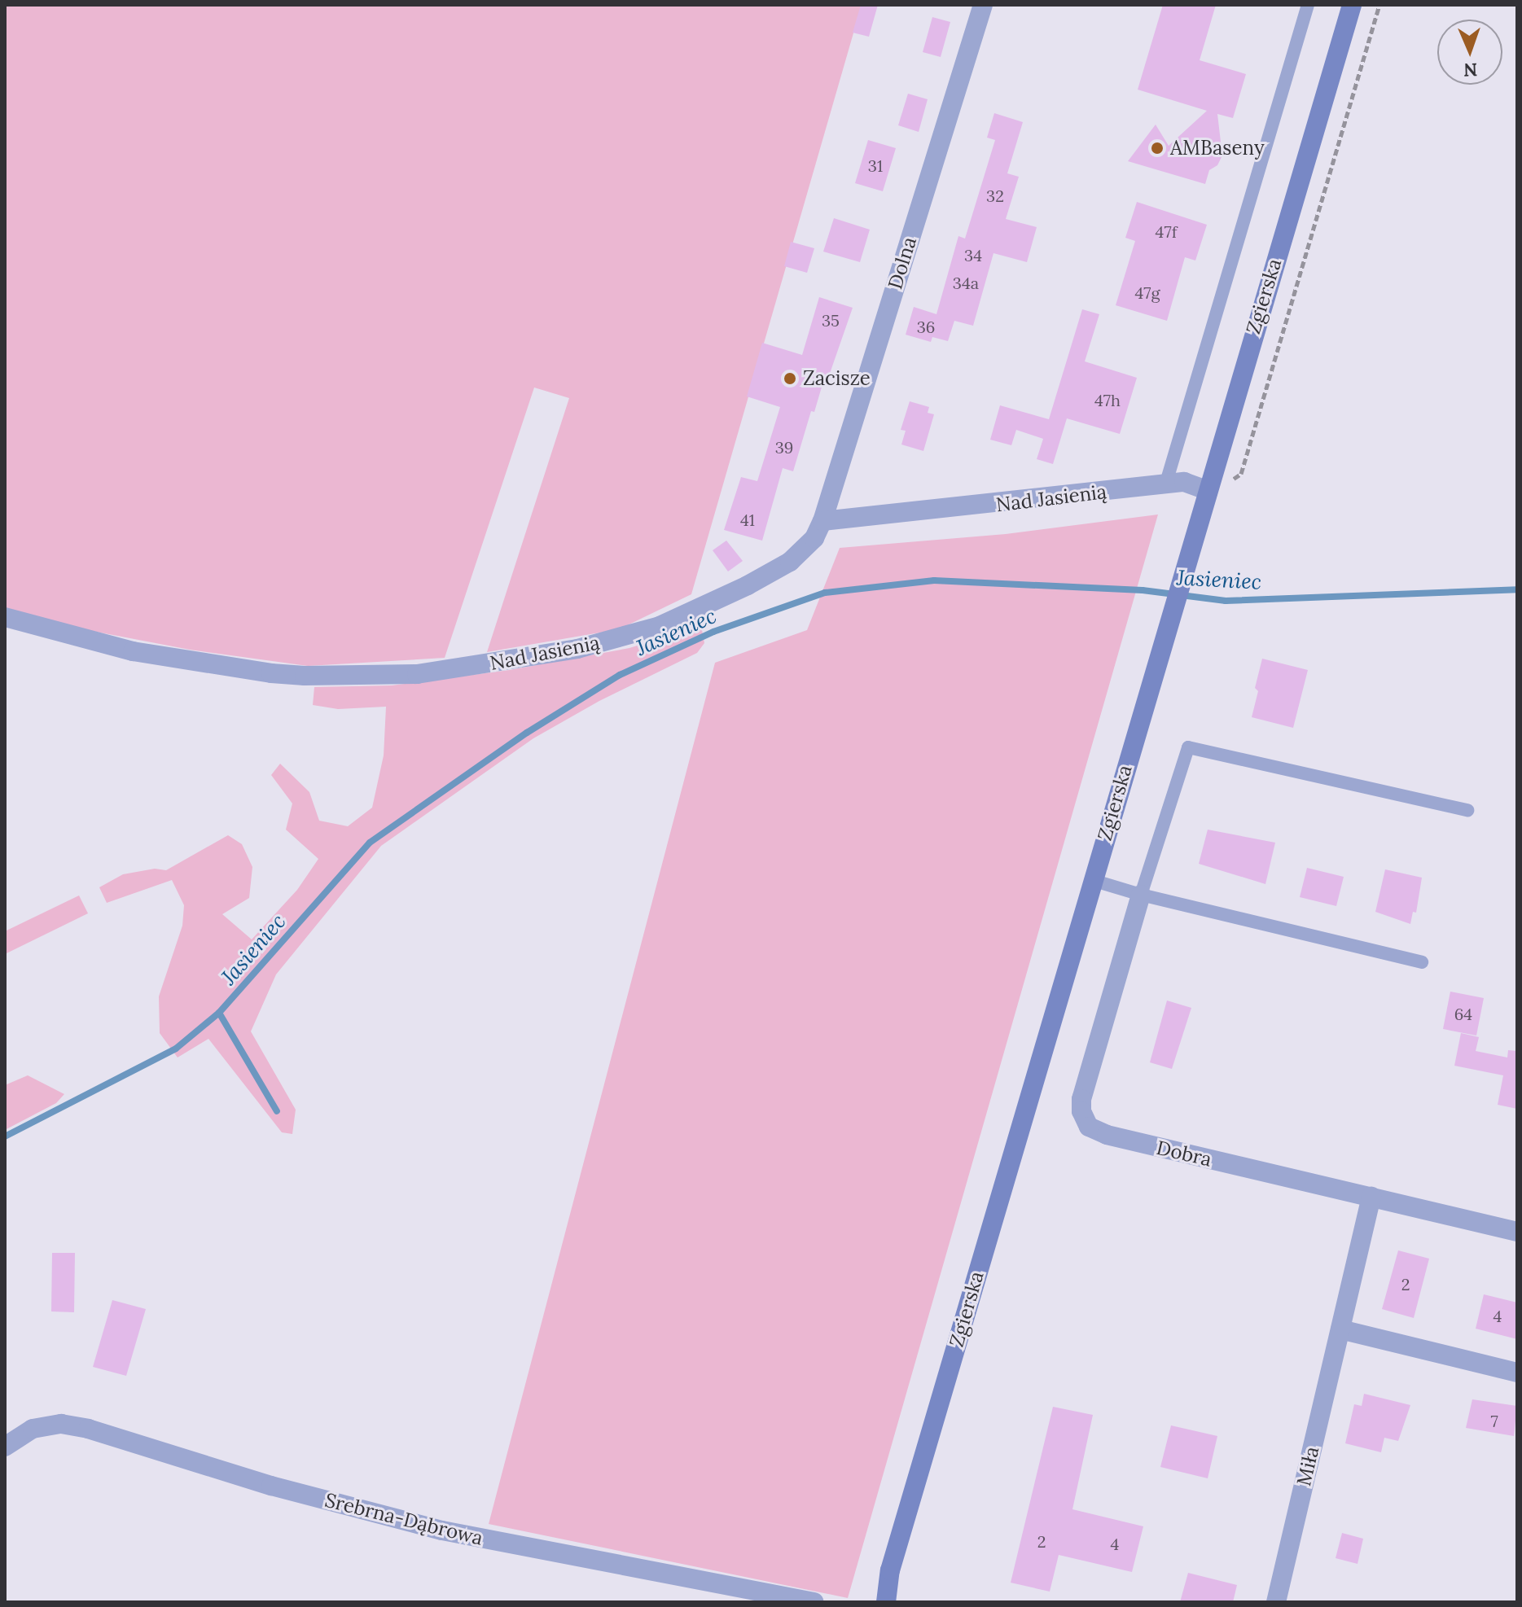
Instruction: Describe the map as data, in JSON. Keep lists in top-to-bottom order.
{
  "streets": {
    "main road": ["Zgierska"],
    "street": [
      "Dolna",
      "Nad Jasienią",
      "Dobra",
      "Miła",
      "Srebrna-Dąbrowa"
    ]
  },
  "crossings": [
    ["Dolna", "Nad Jasienią"],
    ["Zgierska", "Nad Jasienią"],
    ["Dobra", "Miła"]
  ],
  "water": ["Jasieniec"],
  "places": ["AMBaseny", "Zacisze"],
  "house_numbers": [
    "31",
    "32",
    "47f",
    "34",
    "34a",
    "47g",
    "35",
    "36",
    "47h",
    "39",
    "41",
    "64",
    "2",
    "4",
    "7",
    "2",
    "4"
  ],
  "north": "bottom"
}
